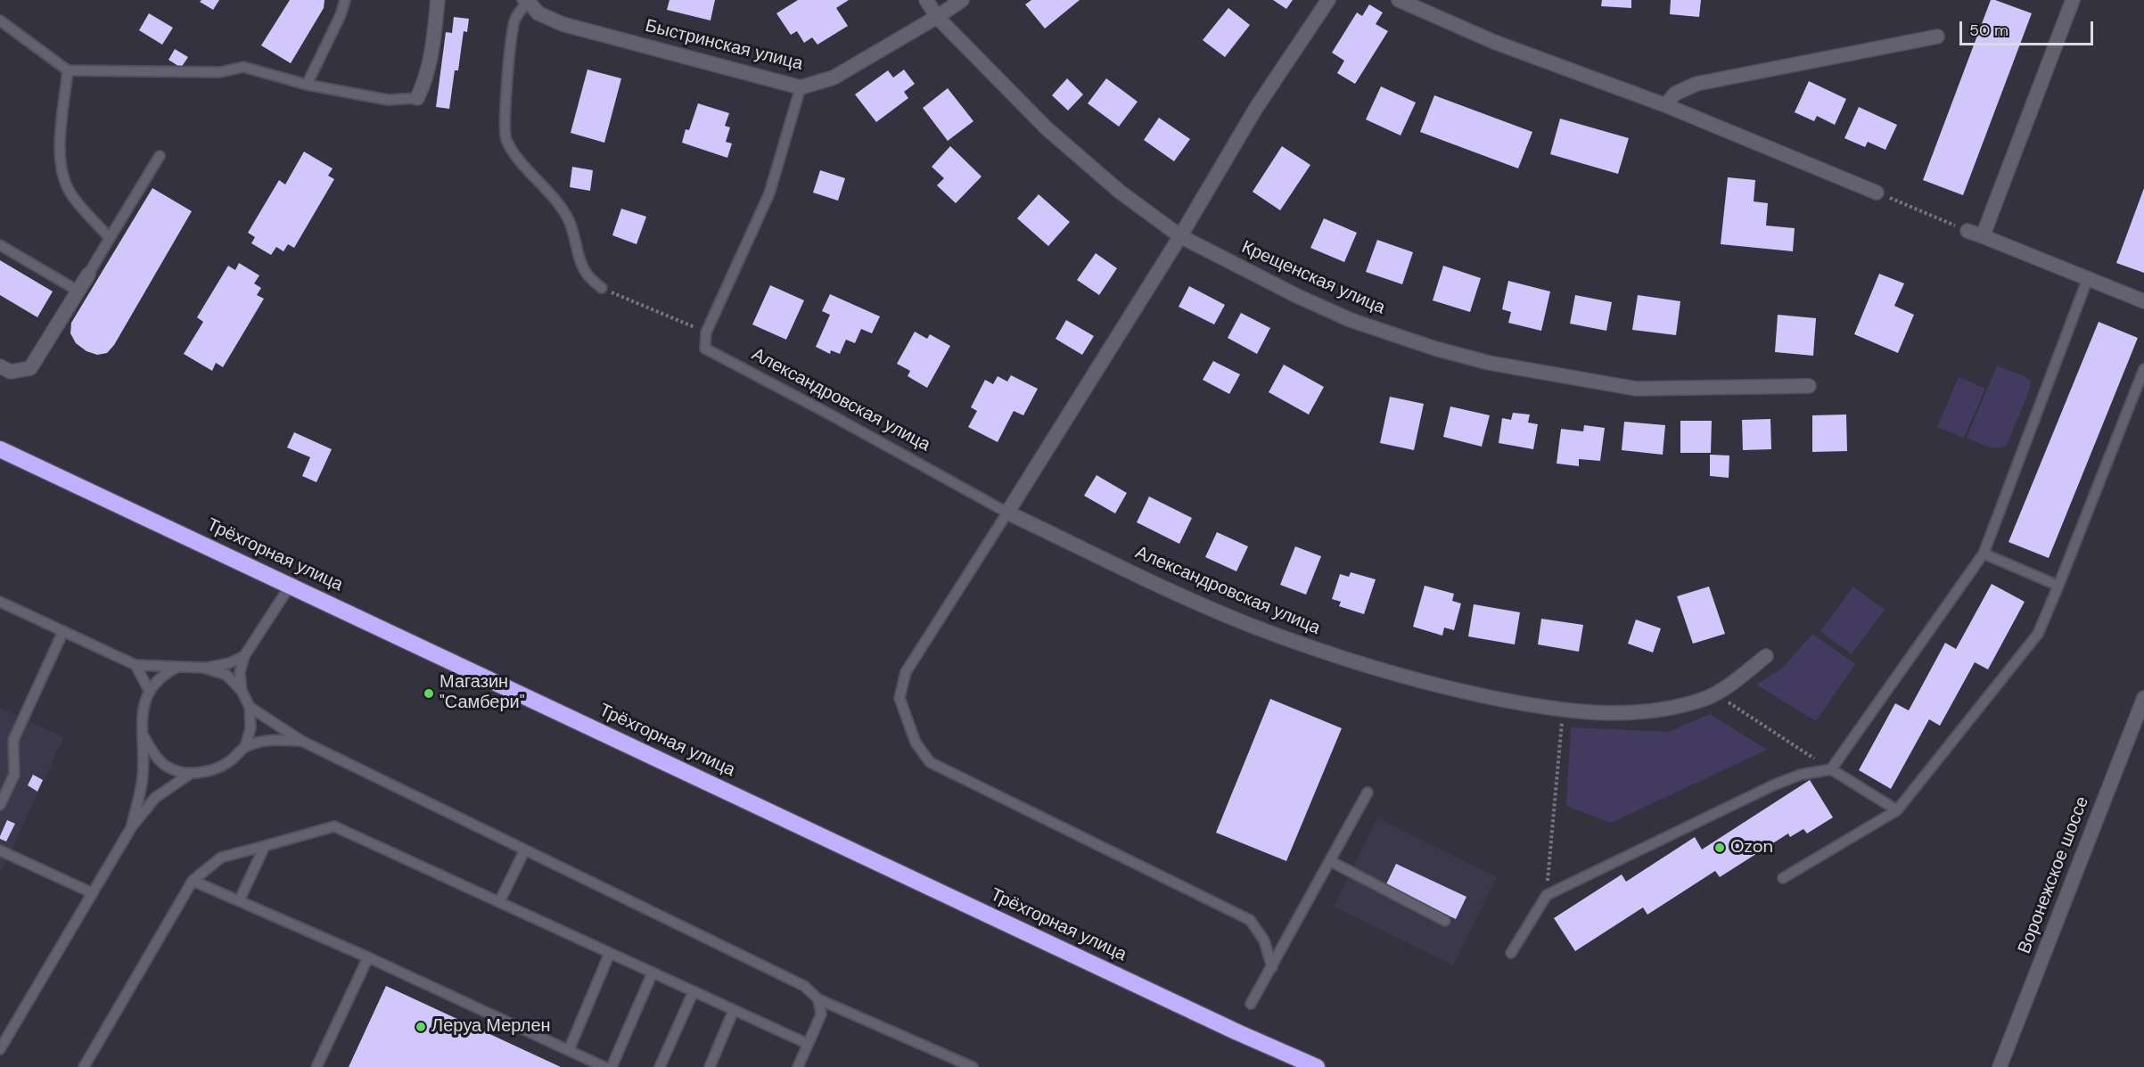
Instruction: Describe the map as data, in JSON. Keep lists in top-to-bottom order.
{
  "streets": {
    "highway": ["Трёхгорная улица"],
    "street": [
      "Быстринская улица",
      "Крещенская улица",
      "Александровская улица",
      "Воронежское шоссе"
    ]
  },
  "crossings": [
    ["Быстринская улица", "Крещенская улица"]
  ],
  "places": ["Магазин \"Самбери\"", "Ozon", "Леруа Мерлен"],
  "scale_bar": "50 m"
}
